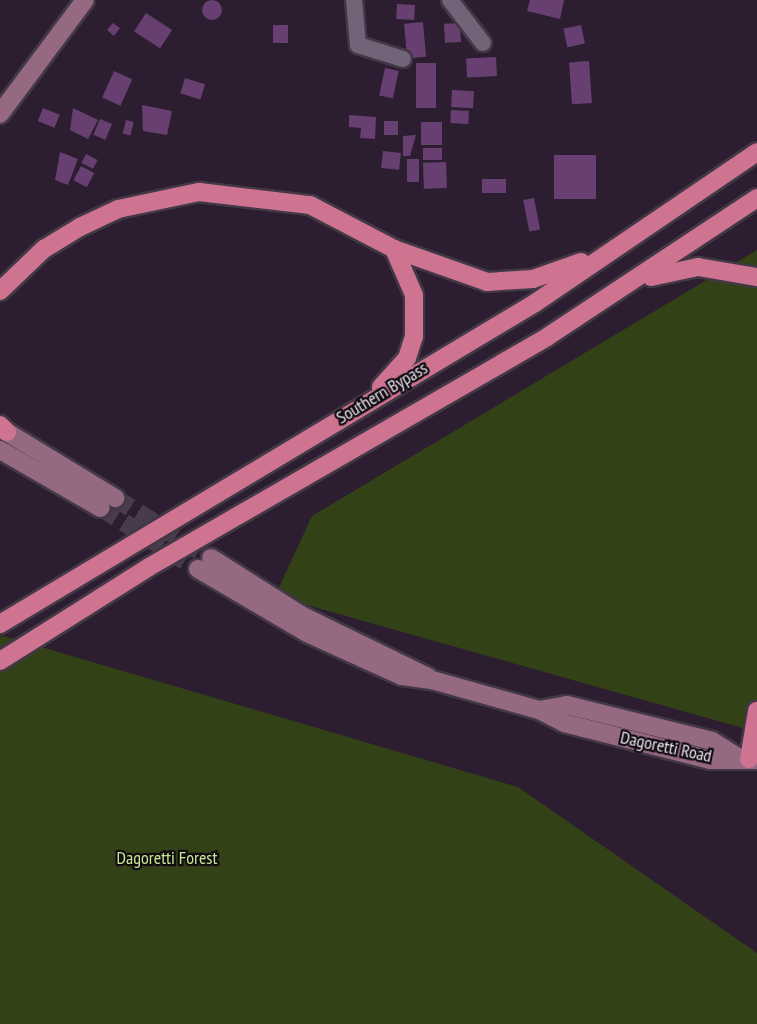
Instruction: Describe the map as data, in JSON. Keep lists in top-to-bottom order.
{
  "streets": {
    "highway": ["Southern Bypass"],
    "main road": ["Dagoretti Road"]
  },
  "parks": ["Dagoretti Forest"]
}
